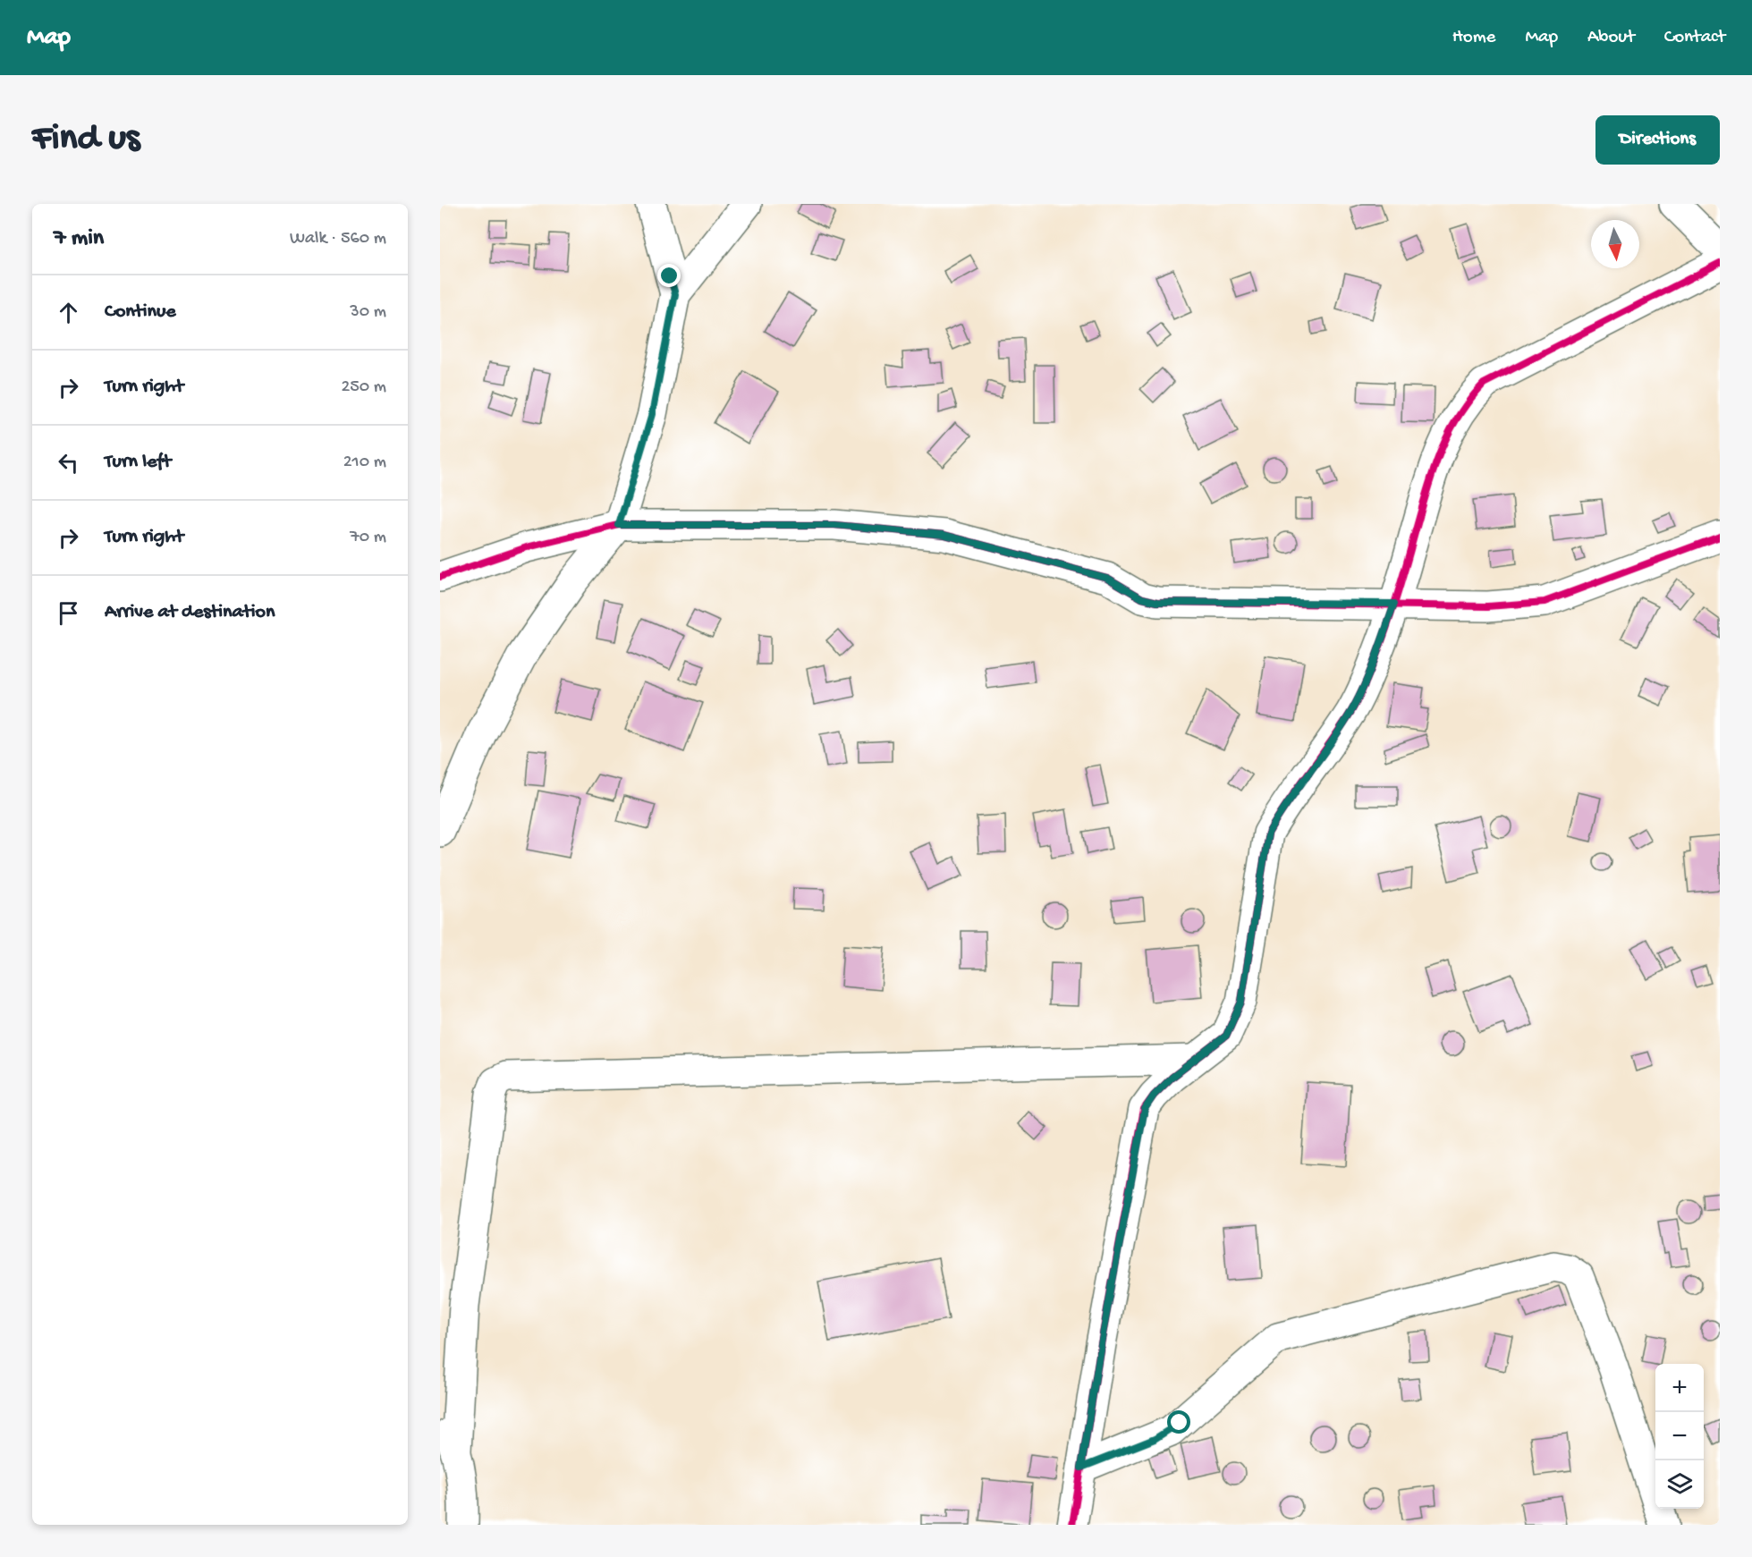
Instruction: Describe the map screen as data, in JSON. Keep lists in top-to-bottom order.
{
  "north": "bottom",
  "page": {
    "header": "Map",
    "nav": [
      "Home",
      "Map",
      "About",
      "Contact"
    ],
    "buttons": "Directions",
    "title": "Find us",
    "heading": ["7 min", "Walk · 560 m"],
    "list": [
      ["Continue", "30 m"],
      ["Turn right", "250 m"],
      ["Turn left", "210 m"],
      ["Turn right", "70 m"],
      "Arrive at destination"
    ],
    "map_buttons": ["+", "−"]
  }
}
